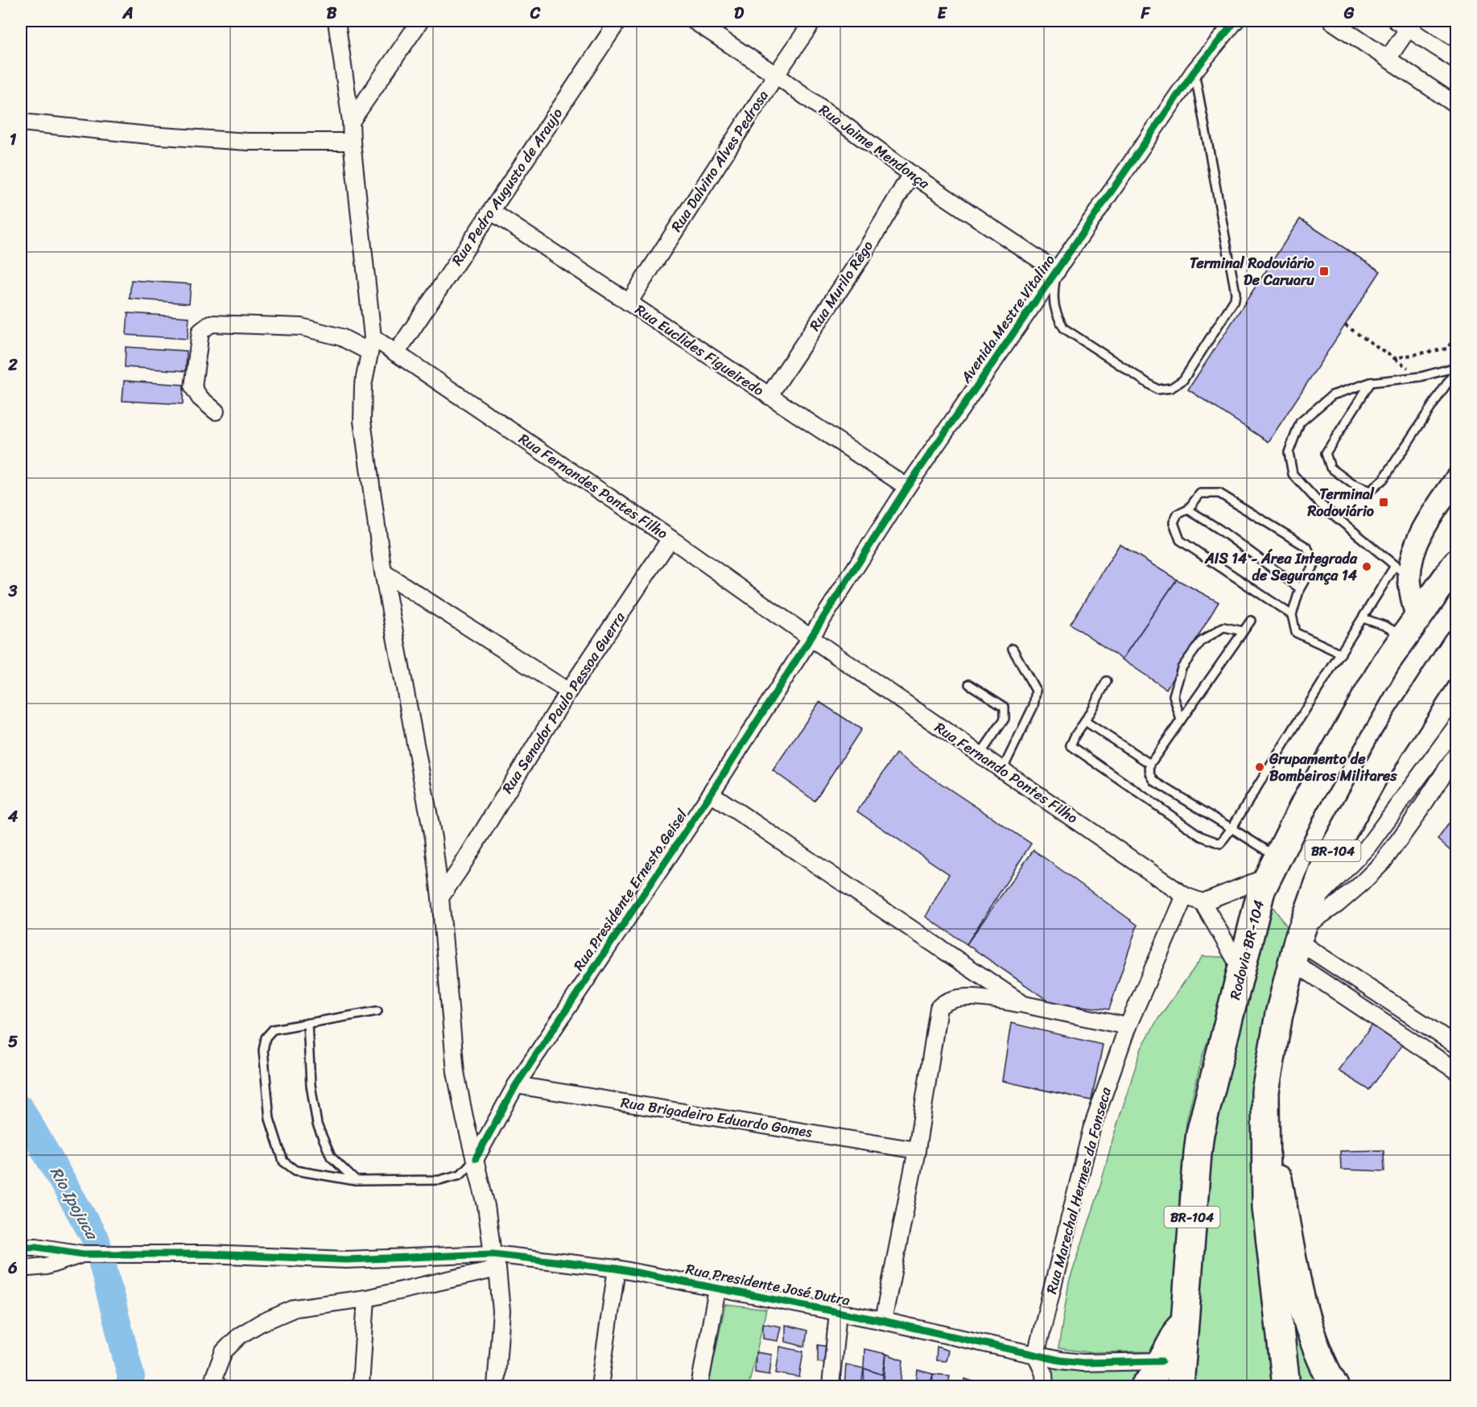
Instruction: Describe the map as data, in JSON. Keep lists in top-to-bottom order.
{
  "streets": {
    "highway": ["BR-104", "Rodovia BR-104"],
    "street": [
      "Rua Jaime Mendonça",
      "Rua Dalvino Alves Pedrosa",
      "Rua Pedro Augusto de Araujo",
      "Rua Murilo Rêgo",
      "Avenida Mestre Vitalino",
      "Rua Euclides Figueiredo",
      "Rua Fernandes Pontes Filho",
      "Rua Senador Paulo Pessoa Guerra",
      "Rua Fernando Pontes Filho",
      "Rua Presidente Ernesto Geisel",
      "Rua Brigadeiro Eduardo Gomes",
      "Rua Marechal Hermes da Fonseca",
      "Rua Presidente José Dutra"
    ]
  },
  "crossings": [
    ["Rua Jaime Mendonça", "Rua Dalvino Alves Pedrosa"],
    ["Rua Jaime Mendonça", "Rua Murilo Rêgo"],
    ["Rua Jaime Mendonça", "Avenida Mestre Vitalino"],
    ["Rua Dalvino Alves Pedrosa", "Rua Euclides Figueiredo"],
    ["Rua Pedro Augusto de Araujo", "Rua Euclides Figueiredo"],
    ["Rua Pedro Augusto de Araujo", "Rua Fernandes Pontes Filho"],
    ["Rua Murilo Rêgo", "Rua Euclides Figueiredo"],
    ["Avenida Mestre Vitalino", "Rua Euclides Figueiredo"],
    ["Avenida Mestre Vitalino", "Rua Fernandes Pontes Filho"],
    ["Avenida Mestre Vitalino", "Rua Fernando Pontes Filho"],
    ["Avenida Mestre Vitalino", "Rua Presidente Ernesto Geisel"],
    ["Rua Fernandes Pontes Filho", "Rua Senador Paulo Pessoa Guerra"],
    ["Rua Fernandes Pontes Filho", "Rua Fernando Pontes Filho"],
    ["Rua Fernandes Pontes Filho", "Rua Presidente Ernesto Geisel"],
    ["Rua Fernando Pontes Filho", "Rua Presidente Ernesto Geisel"],
    ["Rua Fernando Pontes Filho", "Rua Marechal Hermes da Fonseca"],
    ["Rua Presidente Ernesto Geisel", "Rua Brigadeiro Eduardo Gomes"],
    ["Rua Marechal Hermes da Fonseca", "Rua Presidente José Dutra"]
  ],
  "water": ["Rio Ipojuca"],
  "places": {
    "transit": ["Terminal Rodoviário De Caruaru", "Terminal Rodoviário"],
    "other": ["AIS 14 - Área Integrada de Segurança 14", "Grupamento de Bombeiros Militares"]
  },
  "grid": {
    "columns": [
      "A",
      "B",
      "C",
      "D",
      "E",
      "F",
      "G"
    ],
    "rows": [
      "1",
      "2",
      "3",
      "4",
      "5",
      "6"
    ]
  }
}
